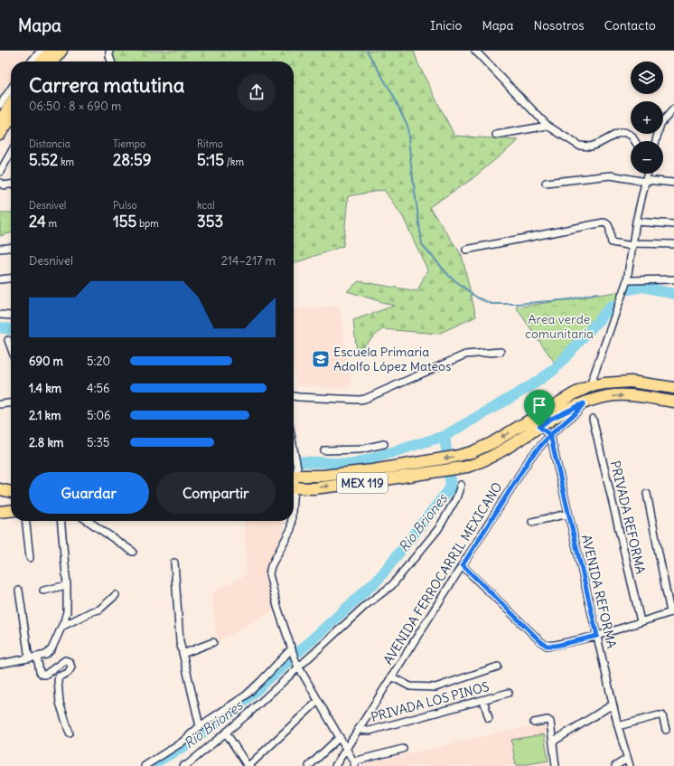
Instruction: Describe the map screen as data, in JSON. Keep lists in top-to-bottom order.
{
  "streets": {
    "main road": ["MEX 119"],
    "street": [
      "PRIVADA REFORMA",
      "AVENIDA FERROCARRIL MEXICANO",
      "AVENIDA REFORMA",
      "PRIVADA LOS PINOS"
    ]
  },
  "crossings": [
    ["MEX 119", "AVENIDA FERROCARRIL MEXICANO"],
    ["AVENIDA FERROCARRIL MEXICANO", "AVENIDA REFORMA"],
    ["AVENIDA FERROCARRIL MEXICANO", "PRIVADA LOS PINOS"]
  ],
  "water": ["Rio Briones"],
  "parks": ["Area verde comunitaria"],
  "places": {
    "school or university": ["Escuela Primaria Adolfo López Mateos"]
  },
  "page": {
    "header": "Mapa",
    "nav": [
      "Inicio",
      "Mapa",
      "Nosotros",
      "Contacto"
    ],
    "map_buttons": ["+", "−"],
    "heading": ["Carrera matutina", "06:50 · 8 × 690 m"],
    "stats": [
      ["Distancia", "5.52 km"],
      ["Tiempo", "28:59"],
      ["Ritmo", "5:15 /km"],
      ["Desnivel", "24 m"],
      ["Pulso", "155 bpm"],
      ["kcal", "353"]
    ],
    "chart": ["Desnivel", "214–217 m"],
    "list": [
      {
        "name": "690 m",
        "note": "5:20"
      },
      {
        "name": "1.4 km",
        "note": "4:56"
      },
      {
        "name": "2.1 km",
        "note": "5:06"
      },
      {
        "name": "2.8 km",
        "note": "5:35"
      }
    ],
    "buttons": ["Guardar", "Compartir"]
  }
}
